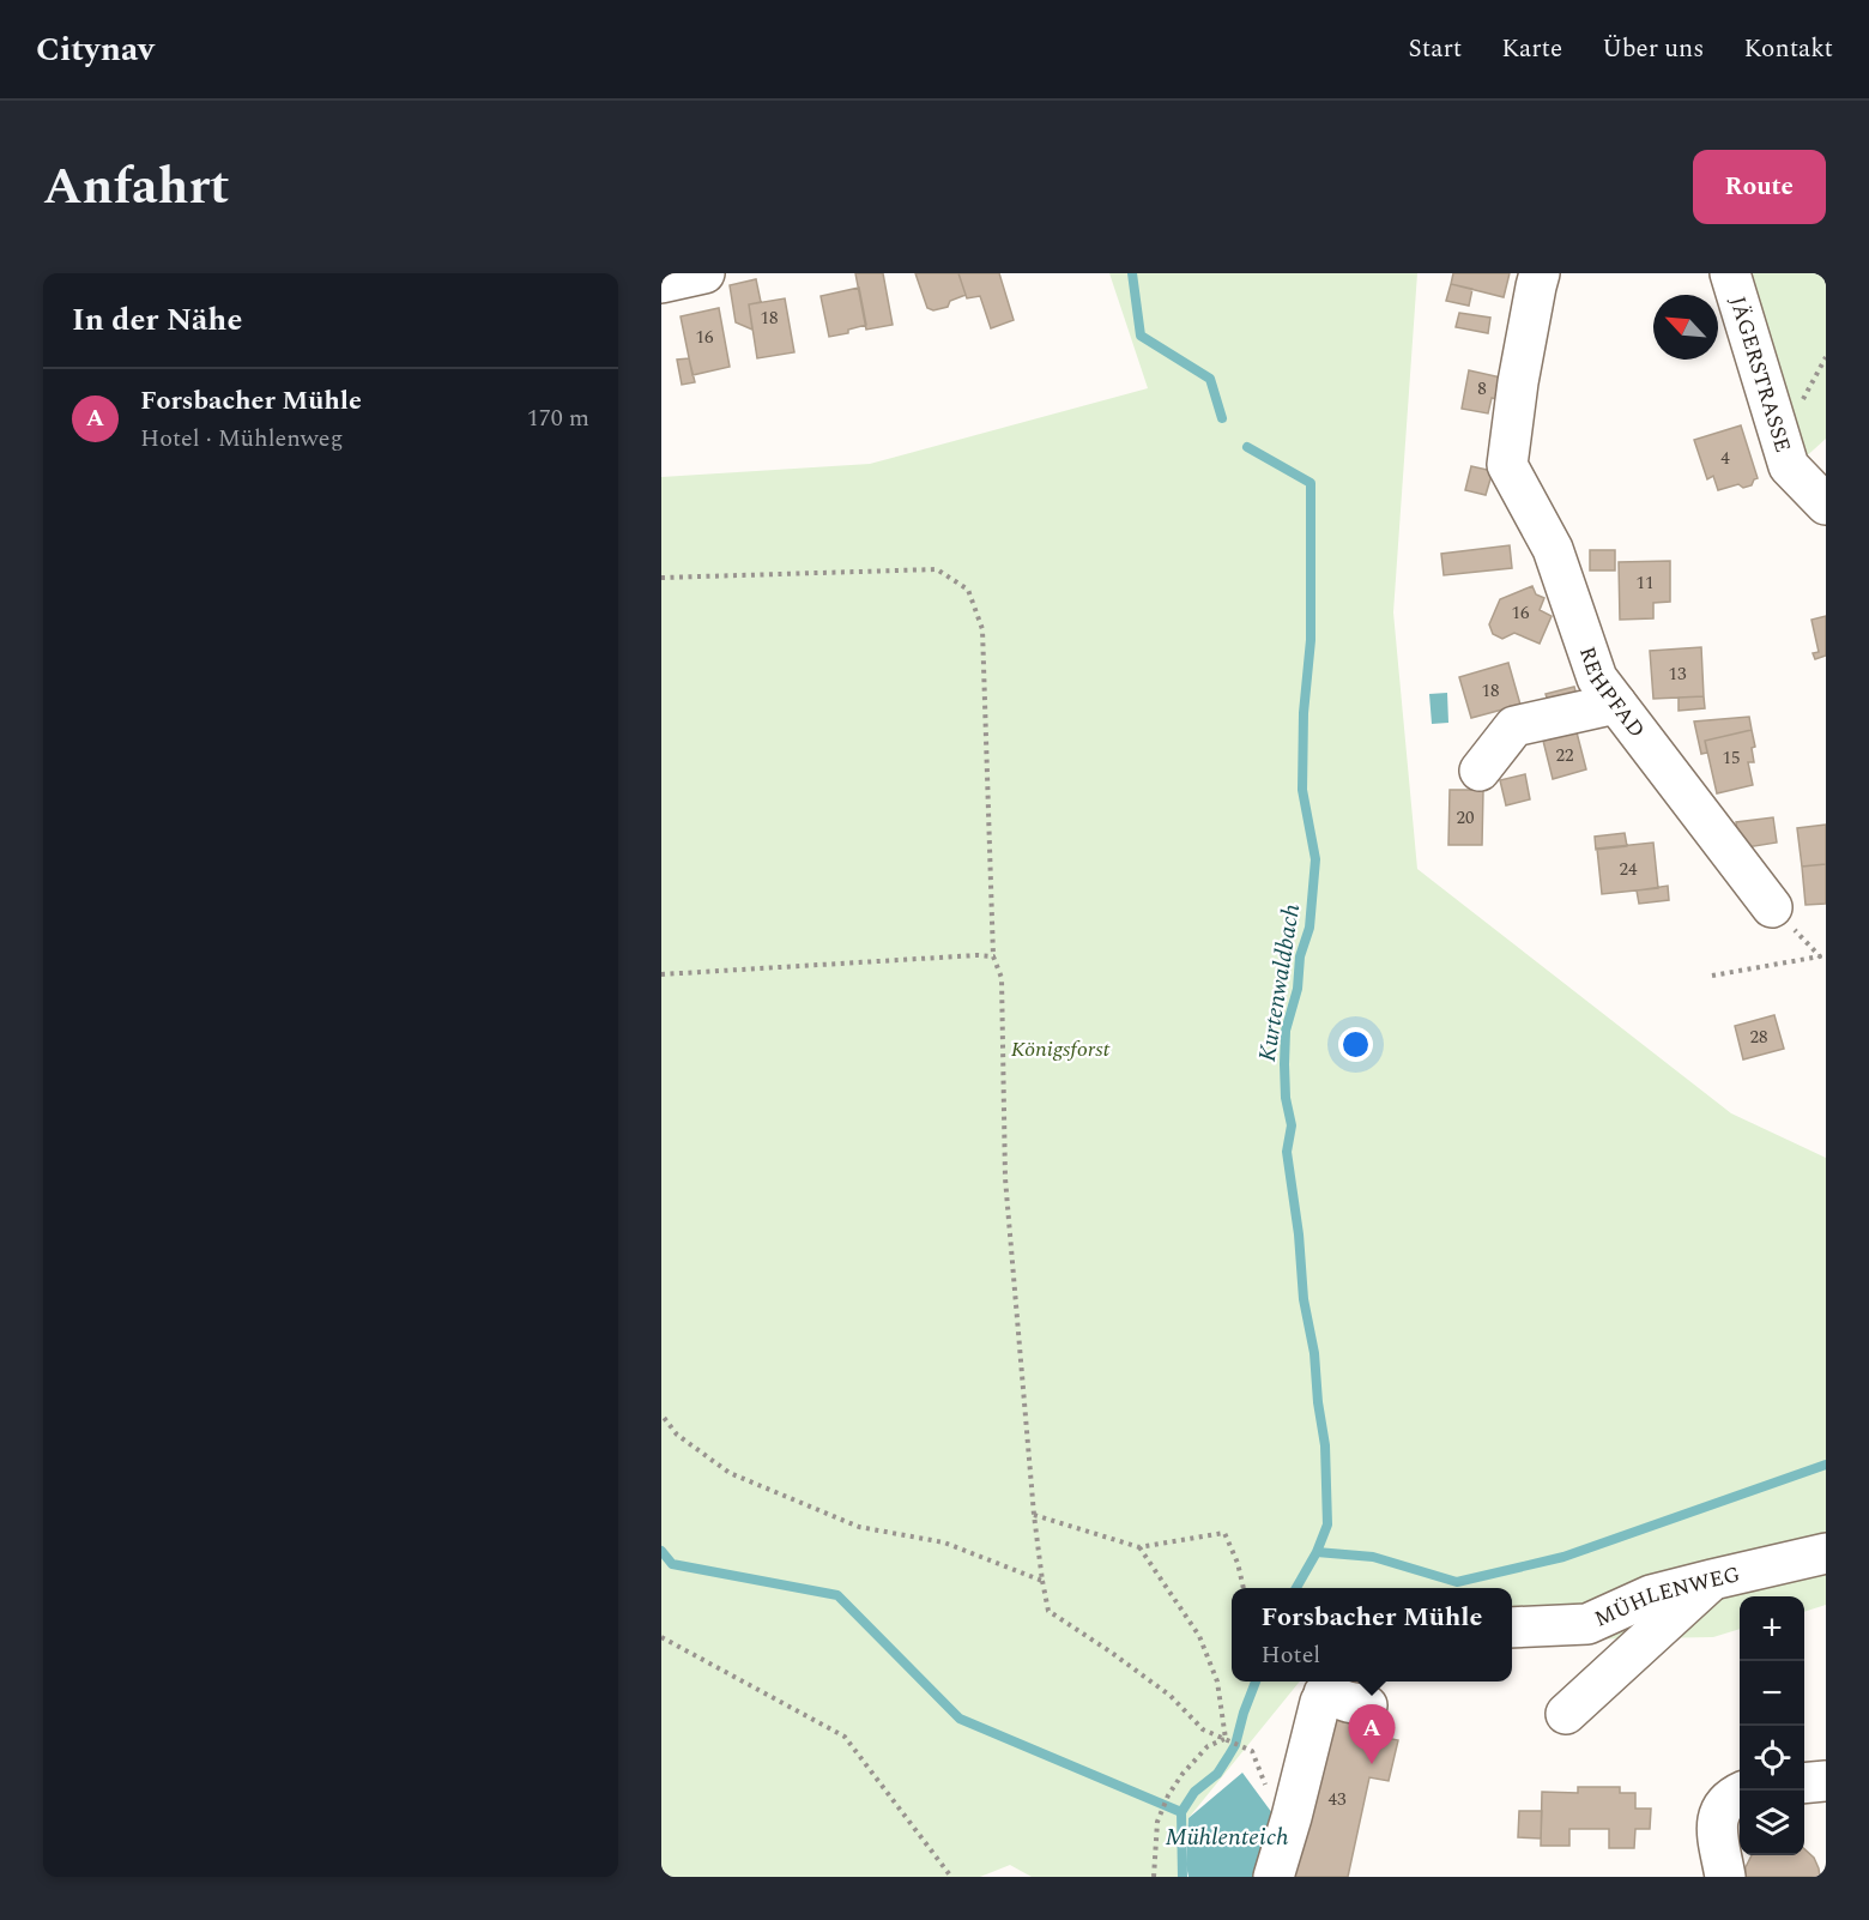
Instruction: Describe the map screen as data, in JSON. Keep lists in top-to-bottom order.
{
  "streets": {
    "street": ["JÄGERSTRASSE", "REHPFAD", "MÜHLENWEG"]
  },
  "water": ["Kurtenwaldbach", "Mühlenteich"],
  "parks": ["Königsforst"],
  "house_numbers": [
    "18",
    "16",
    "8",
    "4",
    "11",
    "16",
    "13",
    "18",
    "22",
    "15",
    "20",
    "24",
    "28",
    "43"
  ],
  "north": "top left",
  "page": {
    "header": "Citynav",
    "nav": [
      "Start",
      "Karte",
      "Über uns",
      "Kontakt"
    ],
    "title": "Anfahrt",
    "buttons": "Route",
    "heading": "In der Nähe",
    "list": [
      {
        "mark": "A",
        "name": "Forsbacher Mühle",
        "note": "Hotel · Mühlenweg",
        "value": "170 m"
      }
    ],
    "popup": ["Forsbacher Mühle", "Hotel"],
    "map_buttons": ["+", "−"],
    "pins": "A"
  }
}
